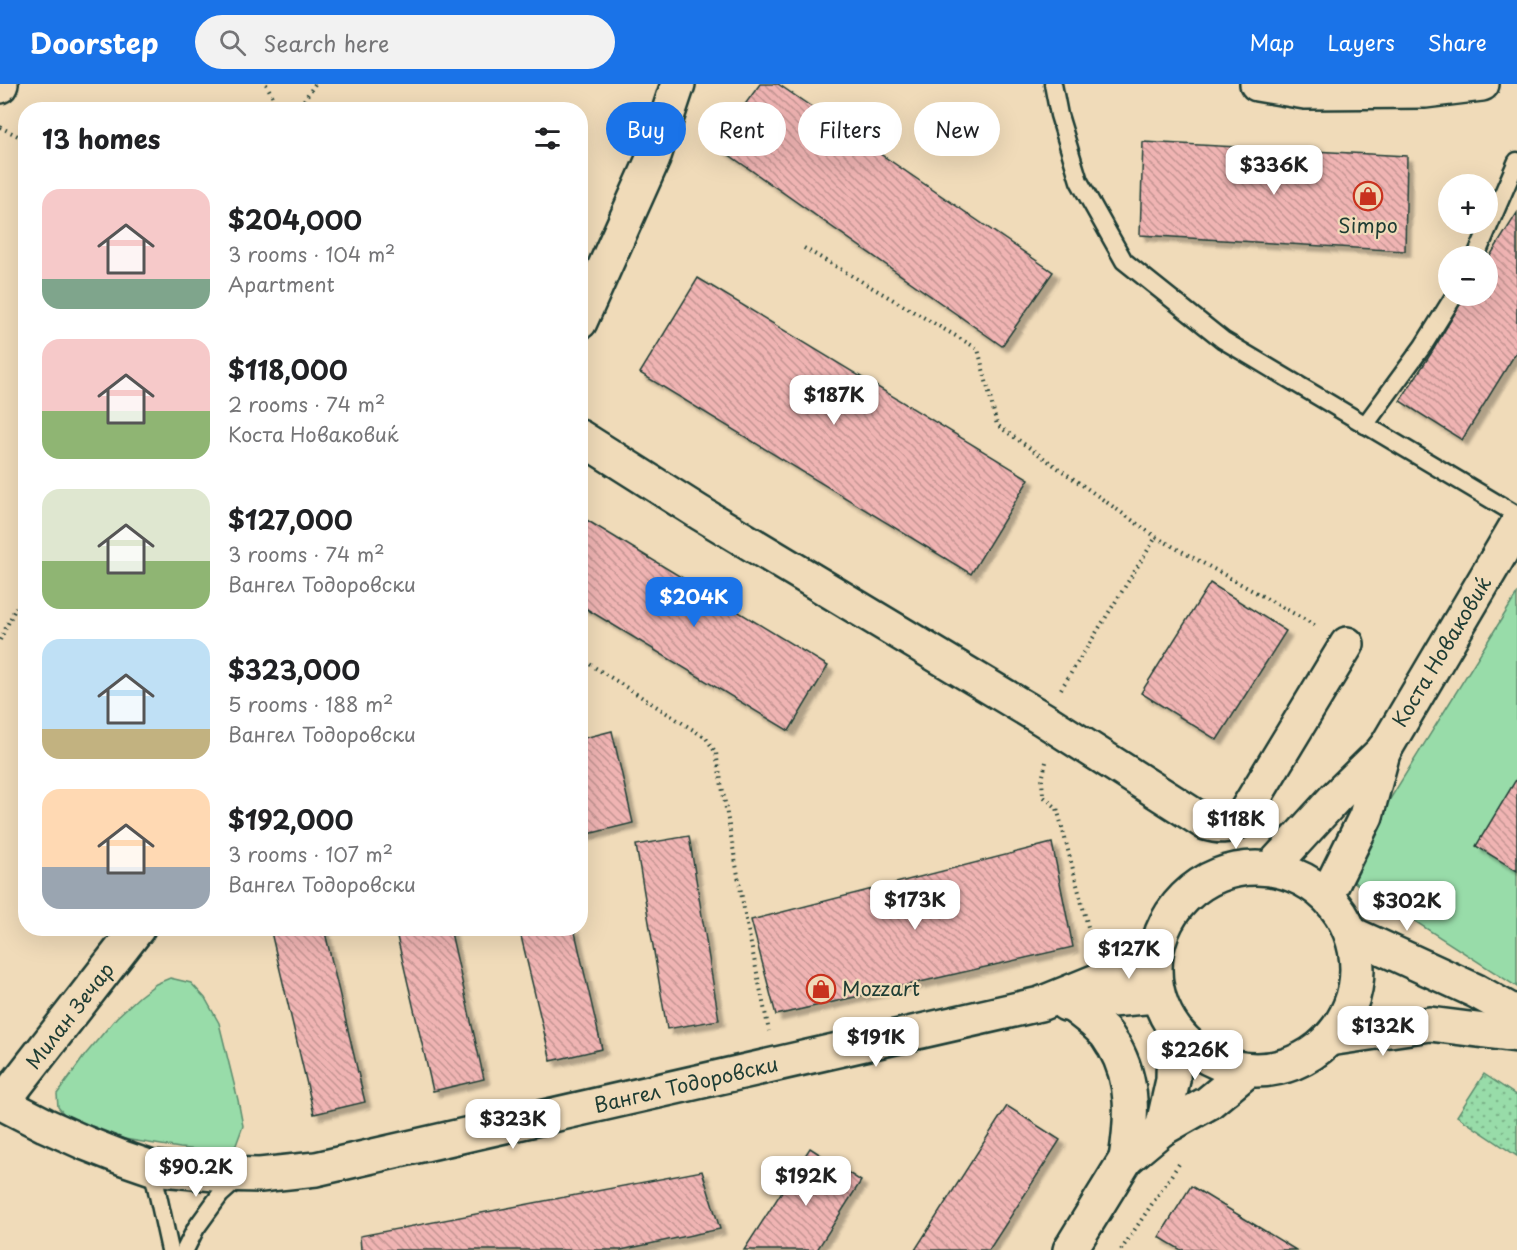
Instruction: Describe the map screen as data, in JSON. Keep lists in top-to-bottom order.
{
  "streets": {
    "street": ["Коста Новаковиќ", "Милан Зечар", "Вангел Тодоровски"]
  },
  "crossings": [
    ["Коста Новаковиќ", "Вангел Тодоровски"],
    ["Милан Зечар", "Вангел Тодоровски"]
  ],
  "places": {
    "shop": ["Simpo", "Mozzart"]
  },
  "page": {
    "header": "Doorstep",
    "search": "Search here",
    "nav": ["Map", "Layers", "Share"],
    "chip": [
      "Buy",
      "Rent",
      "Filters",
      "New"
    ],
    "heading": "13 homes",
    "price": [
      "$336K",
      "$187K",
      "$204K",
      "$118K",
      "$173K",
      "$302K",
      "$127K",
      "$132K",
      "$191K",
      "$226K",
      "$323K",
      "$90.2K",
      "$192K"
    ],
    "map_buttons": ["+", "−"],
    "list": [
      {
        "name": "$204,000",
        "note": "3 rooms · 104 m² · Apartment"
      },
      {
        "name": "$118,000",
        "note": "2 rooms · 74 m² · Коста Новаковиќ"
      },
      {
        "name": "$127,000",
        "note": "3 rooms · 74 m² · Вангел Тодоровски"
      },
      {
        "name": "$323,000",
        "note": "5 rooms · 188 m² · Вангел Тодоровски"
      },
      {
        "name": "$192,000",
        "note": "3 rooms · 107 m² · Вангел Тодоровски"
      }
    ]
  }
}
